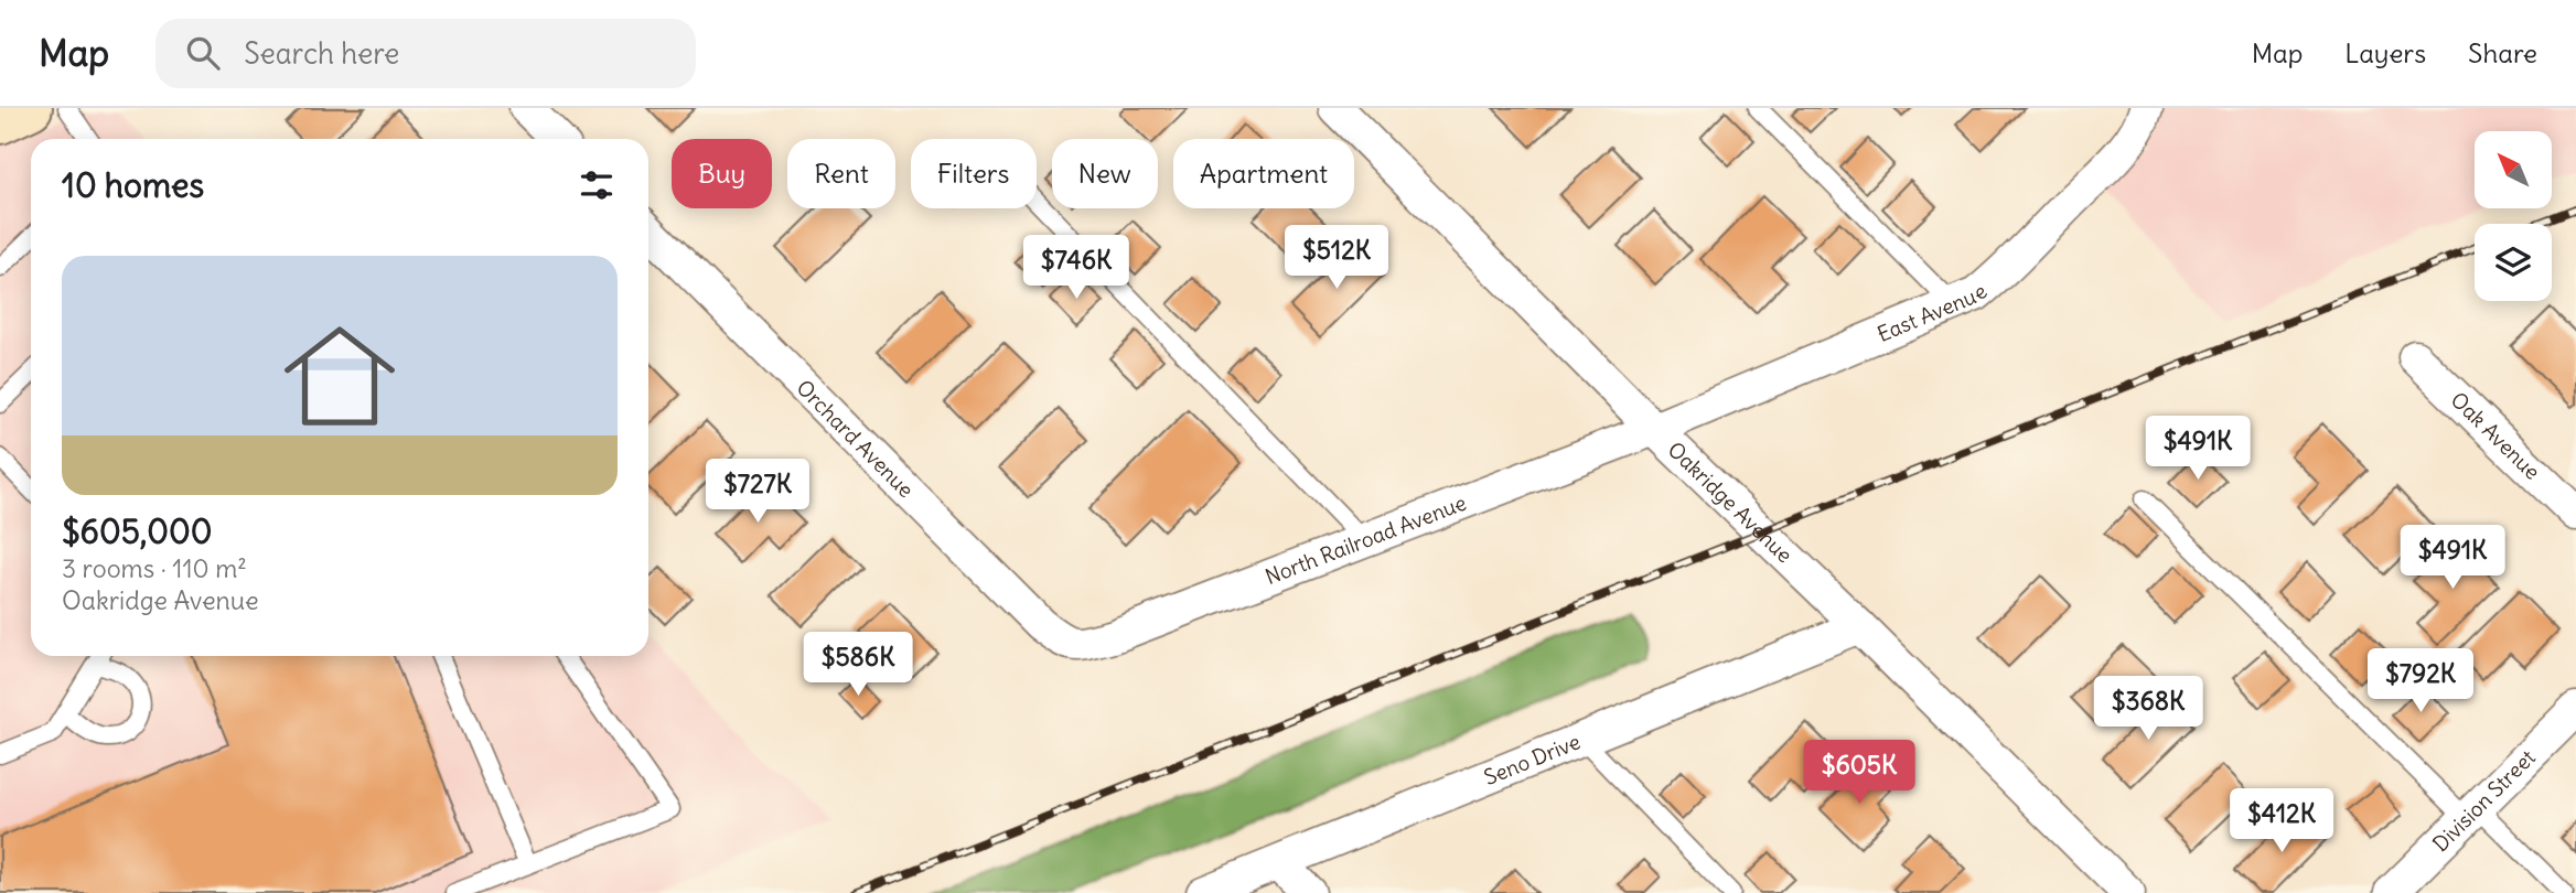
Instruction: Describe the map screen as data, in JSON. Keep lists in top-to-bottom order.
{
  "streets": {
    "street": [
      "East Avenue",
      "Oak Avenue",
      "Orchard Avenue",
      "Oakridge Avenue",
      "North Railroad Avenue",
      "Seno Drive",
      "Division Street"
    ]
  },
  "crossings": [
    ["East Avenue", "Oakridge Avenue"],
    ["East Avenue", "North Railroad Avenue"],
    ["Orchard Avenue", "North Railroad Avenue"],
    ["Oakridge Avenue", "North Railroad Avenue"],
    ["Oakridge Avenue", "Seno Drive"]
  ],
  "north": "top left",
  "page": {
    "header": "Map",
    "search": "Search here",
    "nav": ["Map", "Layers", "Share"],
    "chip": [
      "Buy",
      "Rent",
      "Filters",
      "New",
      "Apartment"
    ],
    "heading": "10 homes",
    "price": [
      "$512K",
      "$746K",
      "$491K",
      "$727K",
      "$491K",
      "$586K",
      "$792K",
      "$368K",
      "$605K",
      "$412K"
    ],
    "list": [
      {
        "name": "$605,000",
        "note": "3 rooms · 110 m² · Oakridge Avenue"
      }
    ]
  }
}
